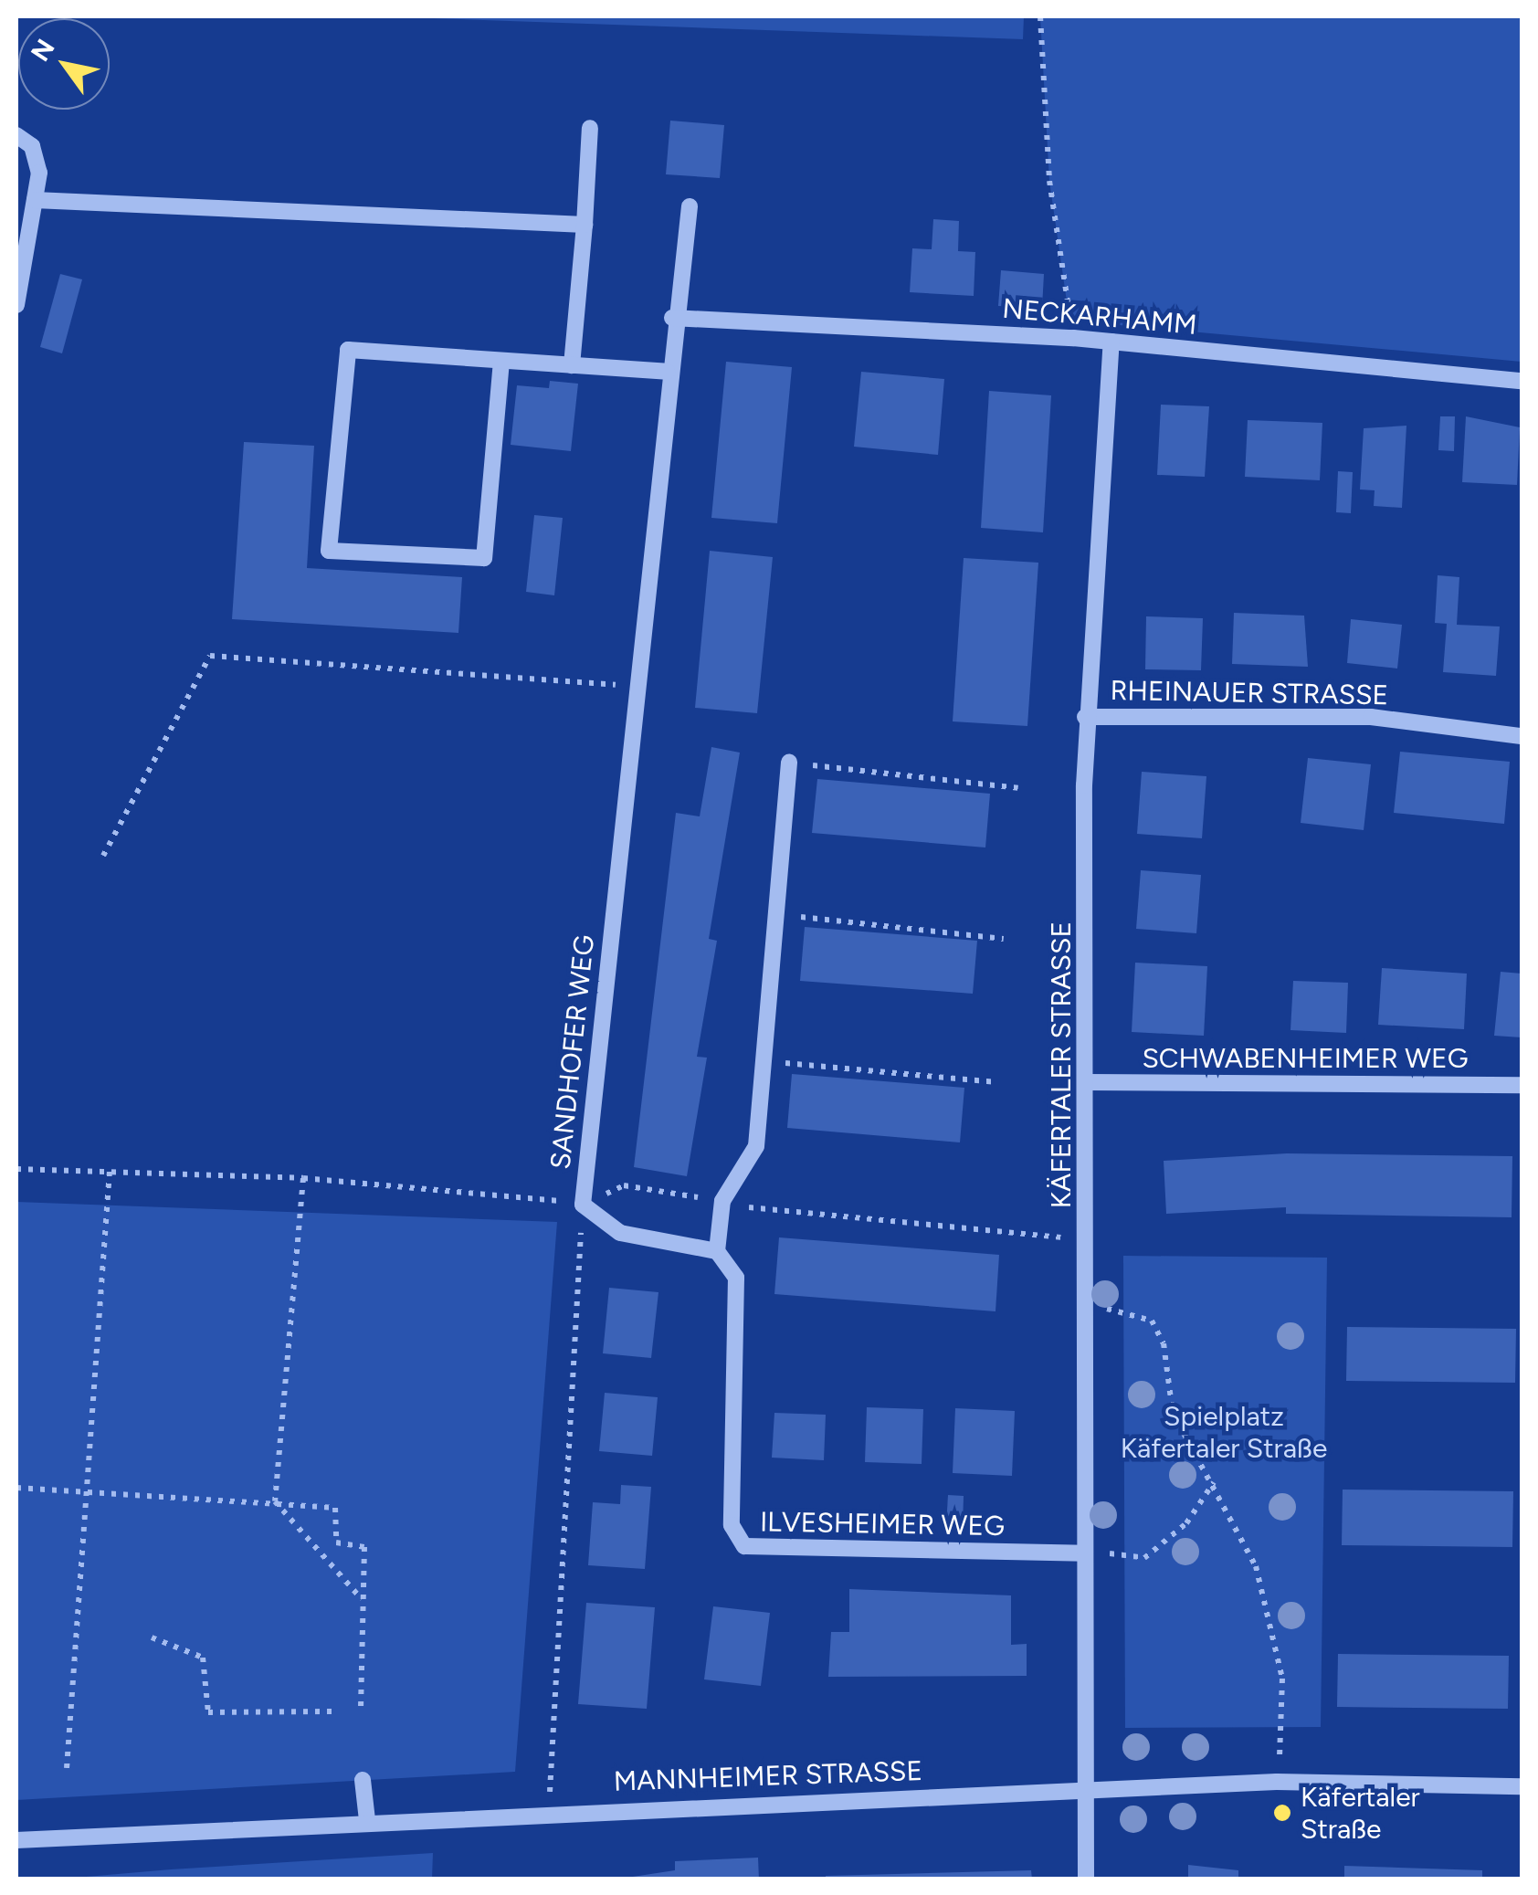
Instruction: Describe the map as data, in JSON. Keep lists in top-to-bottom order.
{
  "streets": {
    "street": [
      "NECKARHAMM",
      "RHEINAUER STRASSE",
      "SANDHOFER WEG",
      "SCHWABENHEIMER WEG",
      "KÄFERTALER STRASSE",
      "ILVESHEIMER WEG",
      "MANNHEIMER STRASSE"
    ]
  },
  "crossings": [
    ["NECKARHAMM", "SANDHOFER WEG"],
    ["NECKARHAMM", "KÄFERTALER STRASSE"],
    ["RHEINAUER STRASSE", "KÄFERTALER STRASSE"],
    ["SCHWABENHEIMER WEG", "KÄFERTALER STRASSE"],
    ["KÄFERTALER STRASSE", "ILVESHEIMER WEG"],
    ["KÄFERTALER STRASSE", "MANNHEIMER STRASSE"]
  ],
  "parks": ["Spielplatz Käfertaler Straße"],
  "places": ["Käfertaler Straße"],
  "north": "top left"
}
